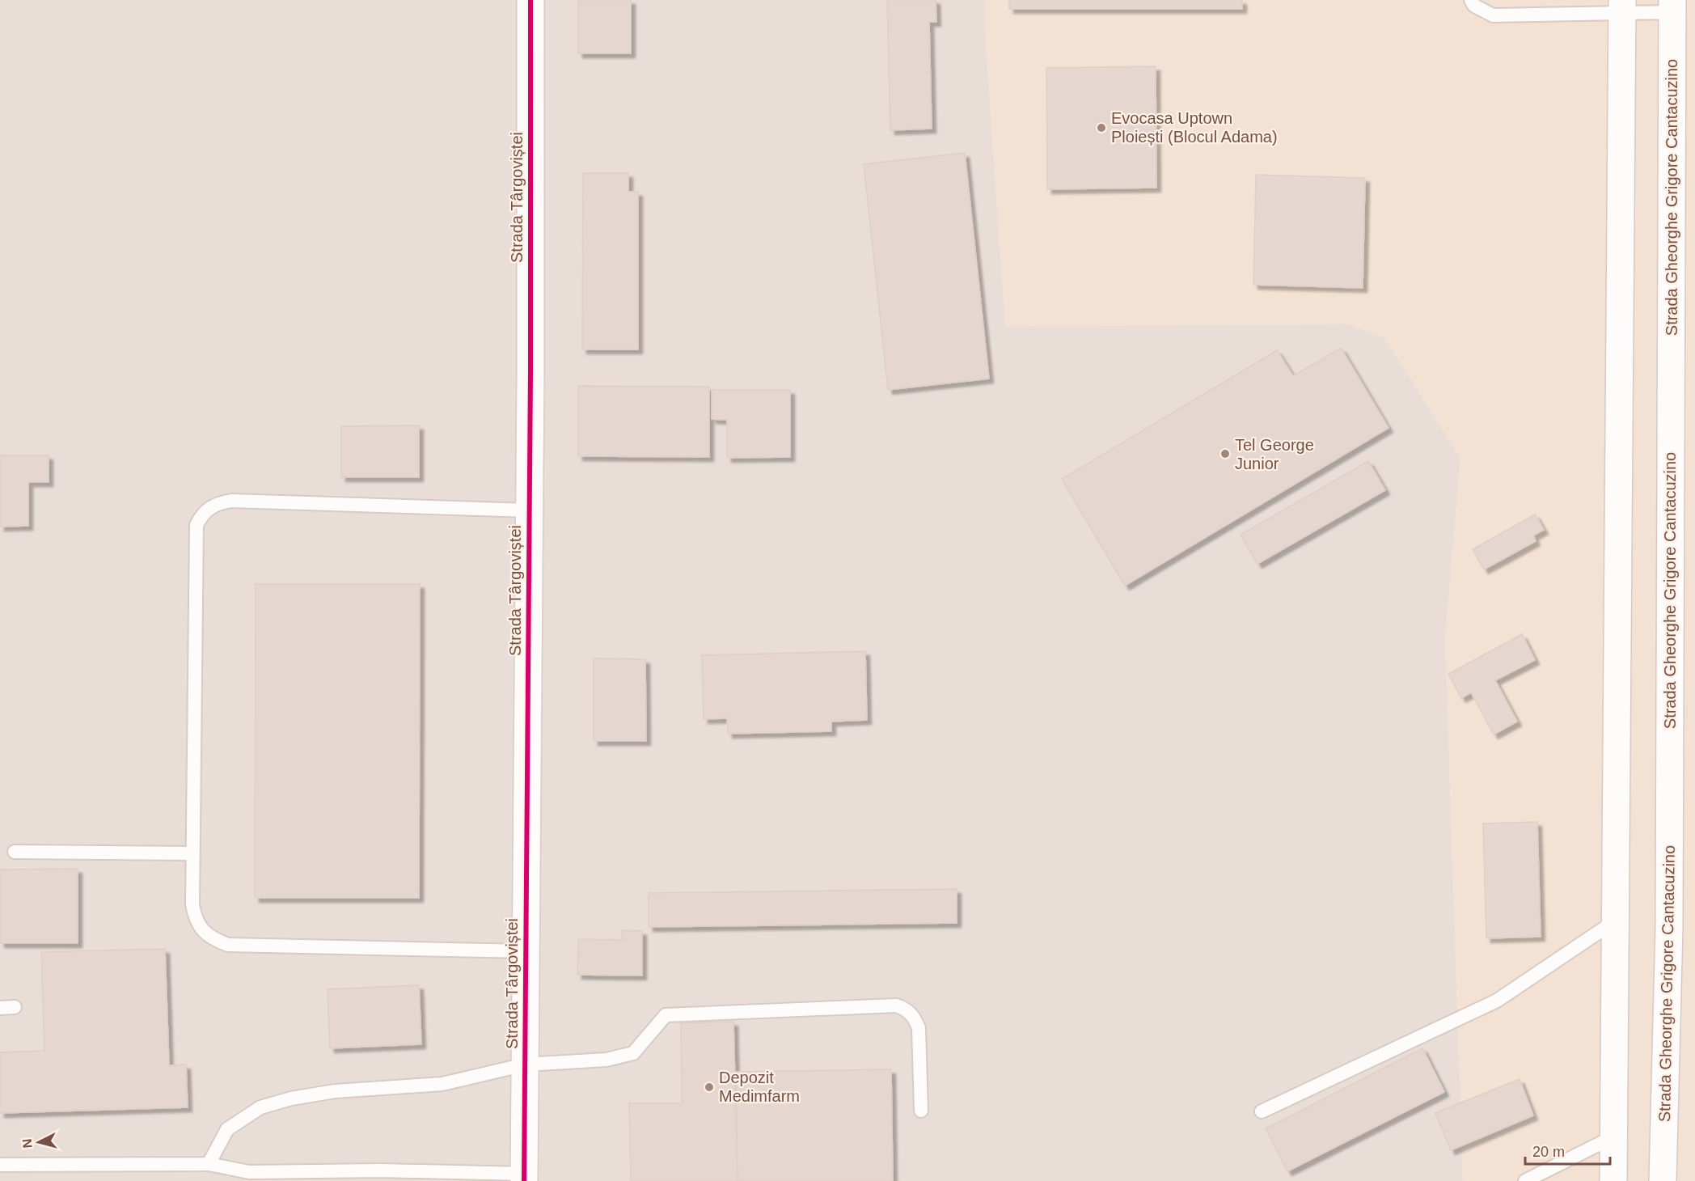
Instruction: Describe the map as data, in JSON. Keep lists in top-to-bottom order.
{
  "streets": {
    "main road": ["Strada Târgoviștei", "Strada Gheorghe Grigore Cantacuzino"]
  },
  "places": ["Evocasa Uptown Ploiești (Blocul Adama)", "Tel George Junior", "Depozit Medimfarm"],
  "scale_bar": "20 m",
  "north": "left"
}
